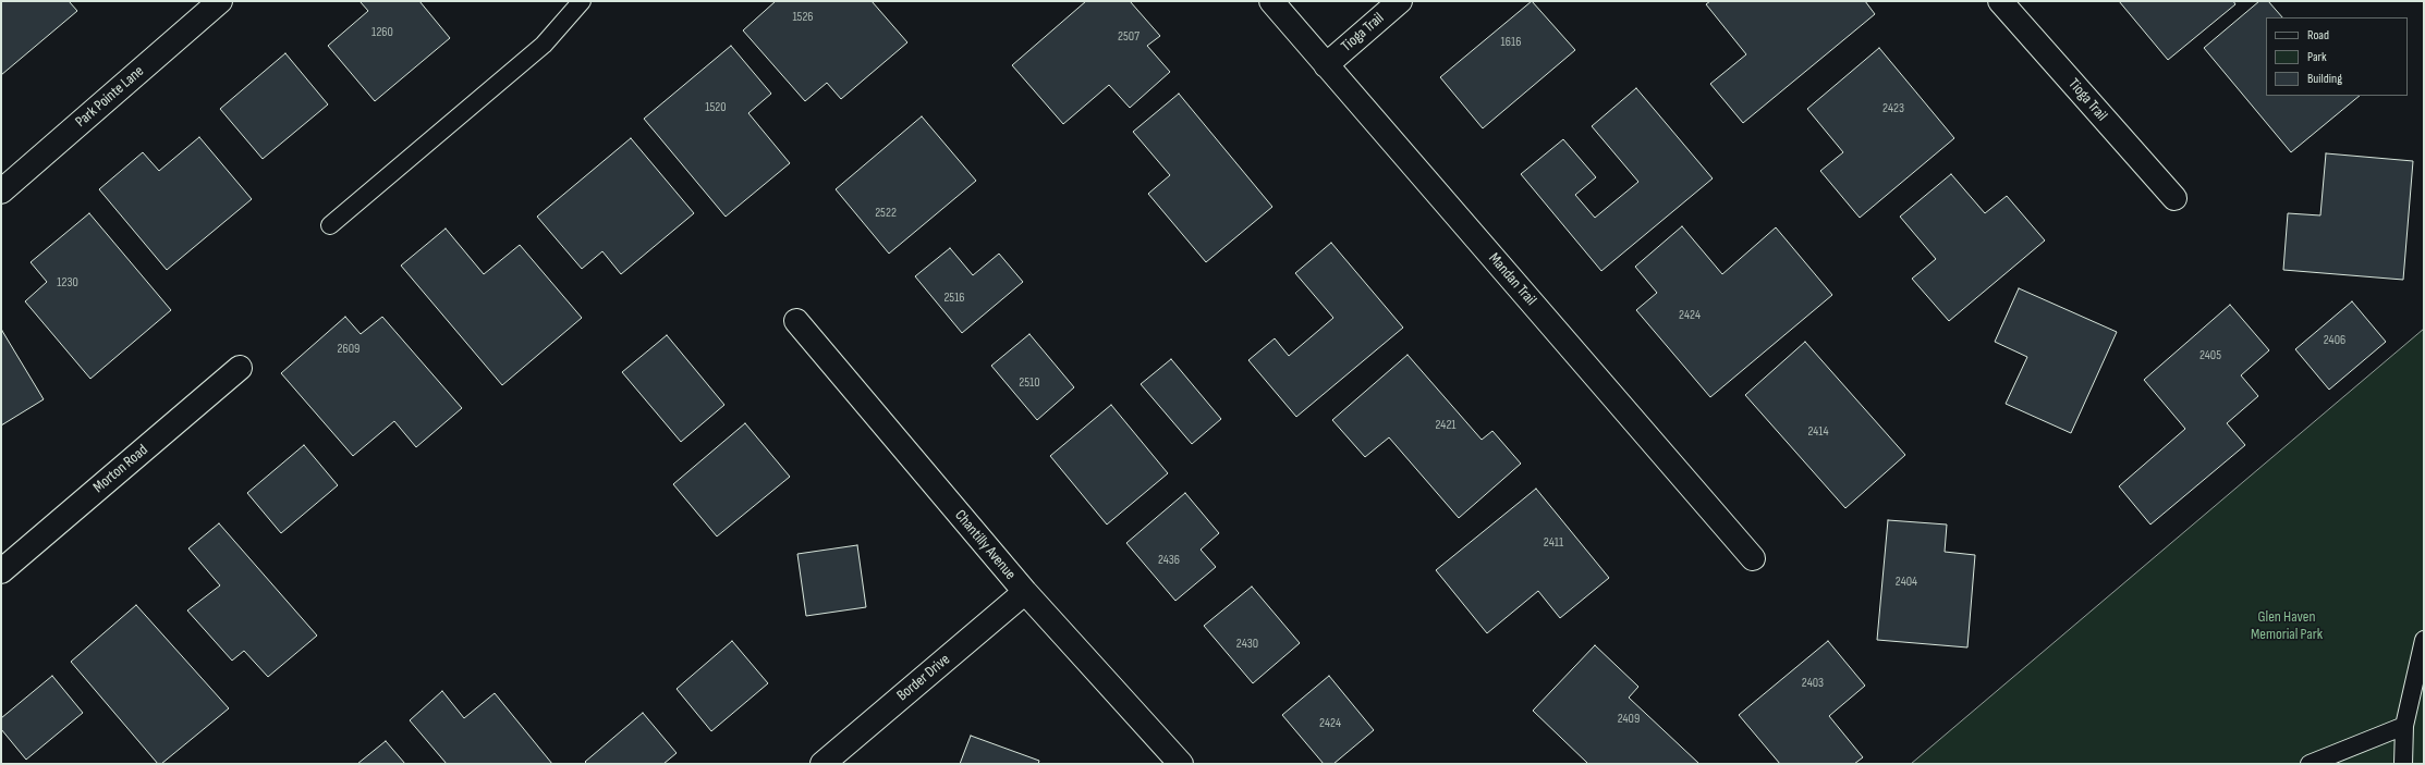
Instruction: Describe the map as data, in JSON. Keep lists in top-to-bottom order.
{
  "streets": {
    "street": [
      "Tioga Trail",
      "Park Pointe Lane",
      "Mandan Trail",
      "Morton Road",
      "Chantilly Avenue",
      "Border Drive"
    ]
  },
  "crossings": [
    ["Tioga Trail", "Mandan Trail"],
    ["Chantilly Avenue", "Border Drive"]
  ],
  "parks": ["Glen Haven Memorial Park"],
  "house_numbers": [
    "1526",
    "1260",
    "2507",
    "1616",
    "1520",
    "2423",
    "2522",
    "1230",
    "2516",
    "2424",
    "2406",
    "2609",
    "2405",
    "2510",
    "2421",
    "2414",
    "2411",
    "2436",
    "2404",
    "2430",
    "2403",
    "2409",
    "2424"
  ],
  "legend": ["Road", "Park", "Building"]
}
